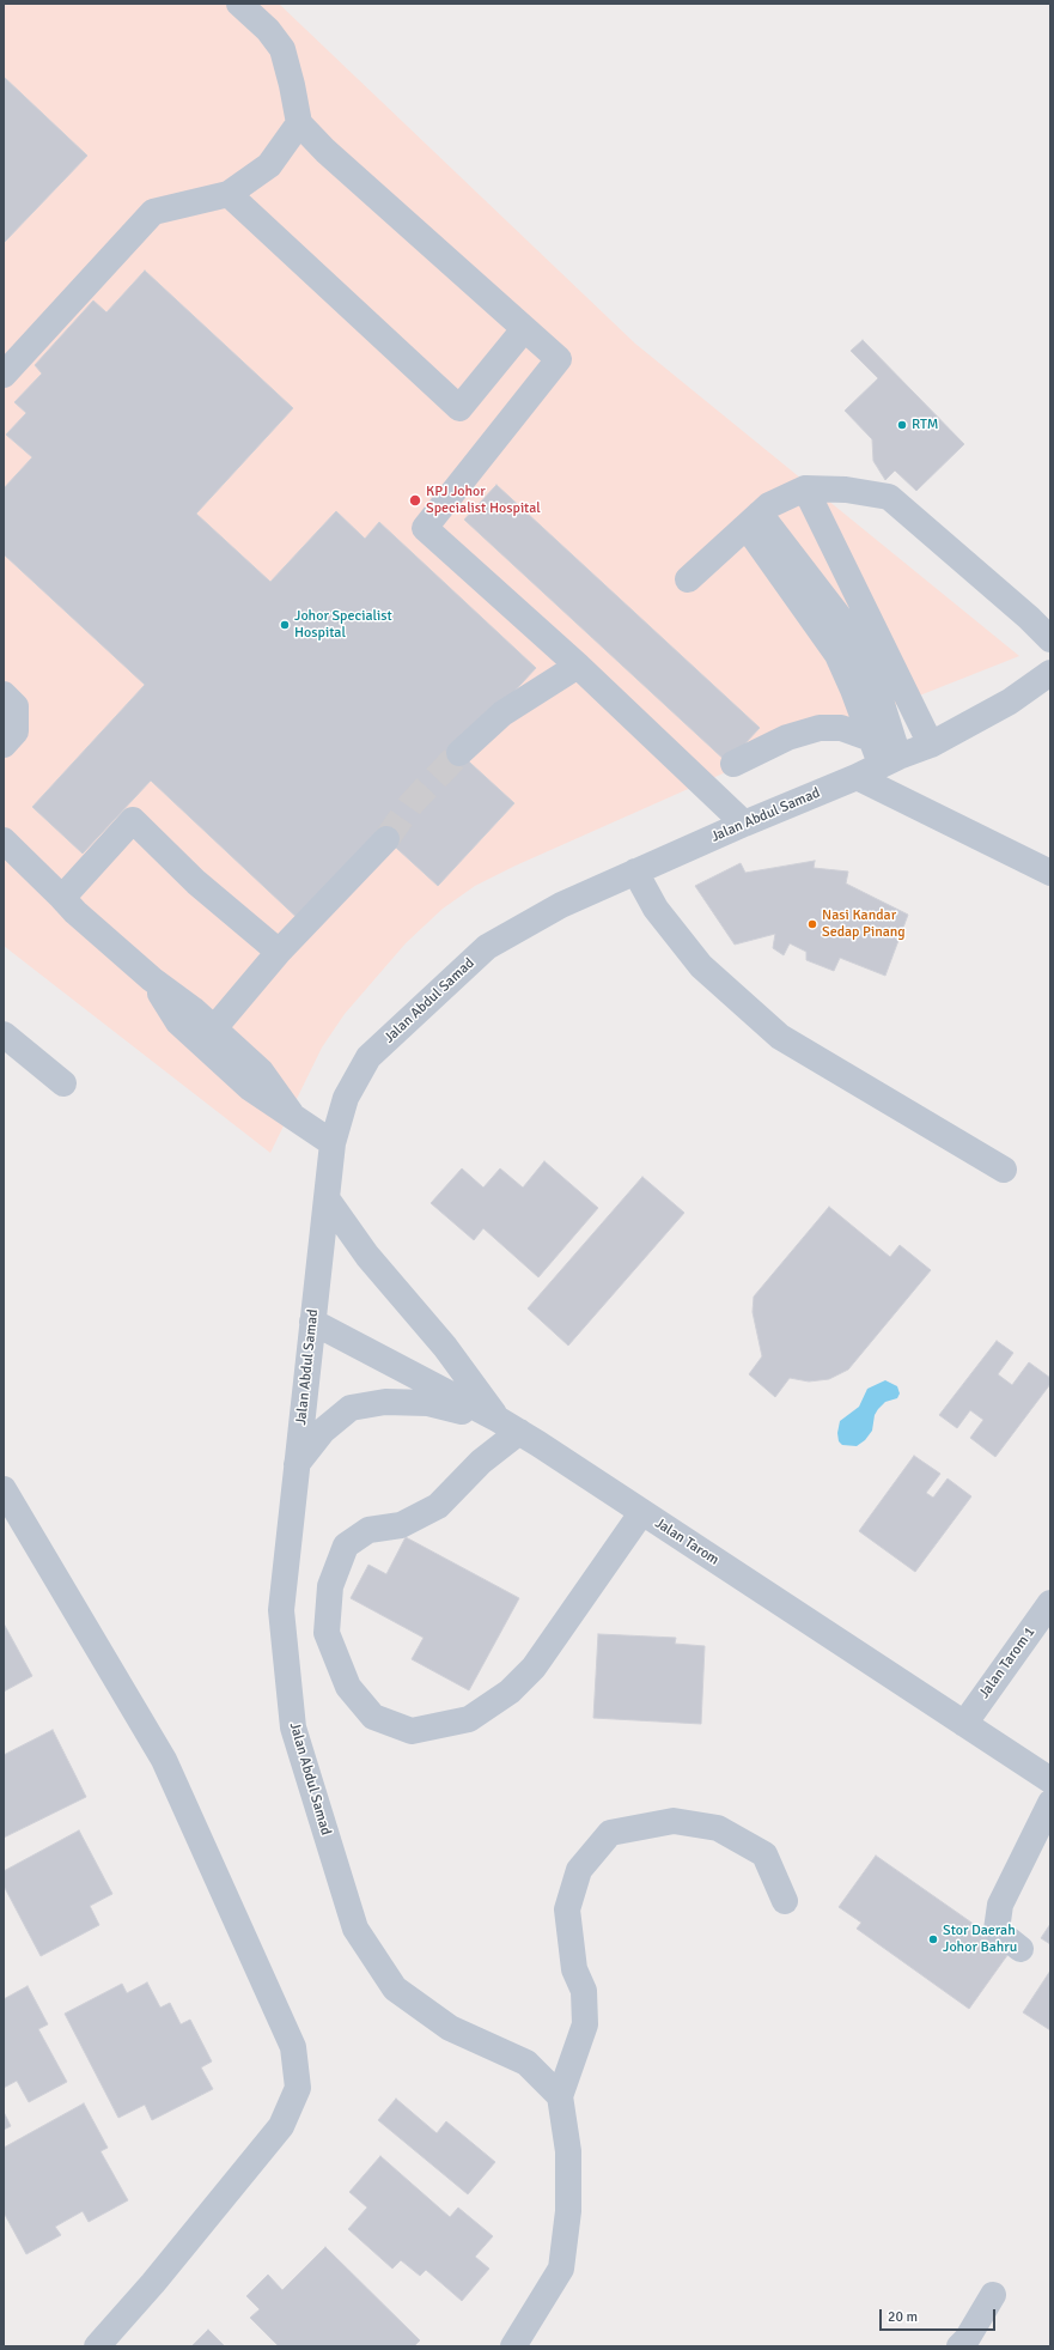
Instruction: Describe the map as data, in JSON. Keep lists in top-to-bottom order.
{
  "streets": {
    "street": ["Jalan Abdul Samad", "Jalan Tarom", "Jalan Tarom 1"]
  },
  "crossings": [
    ["Jalan Abdul Samad", "Jalan Tarom"],
    ["Jalan Tarom", "Jalan Tarom 1"]
  ],
  "places": [
    "RTM",
    "KPJ Johor Specialist Hospital",
    "Johor Specialist Hospital",
    "Nasi Kandar Sedap Pinang",
    "Stor Daerah Johor Bahru"
  ],
  "scale_bar": "20 m"
}
